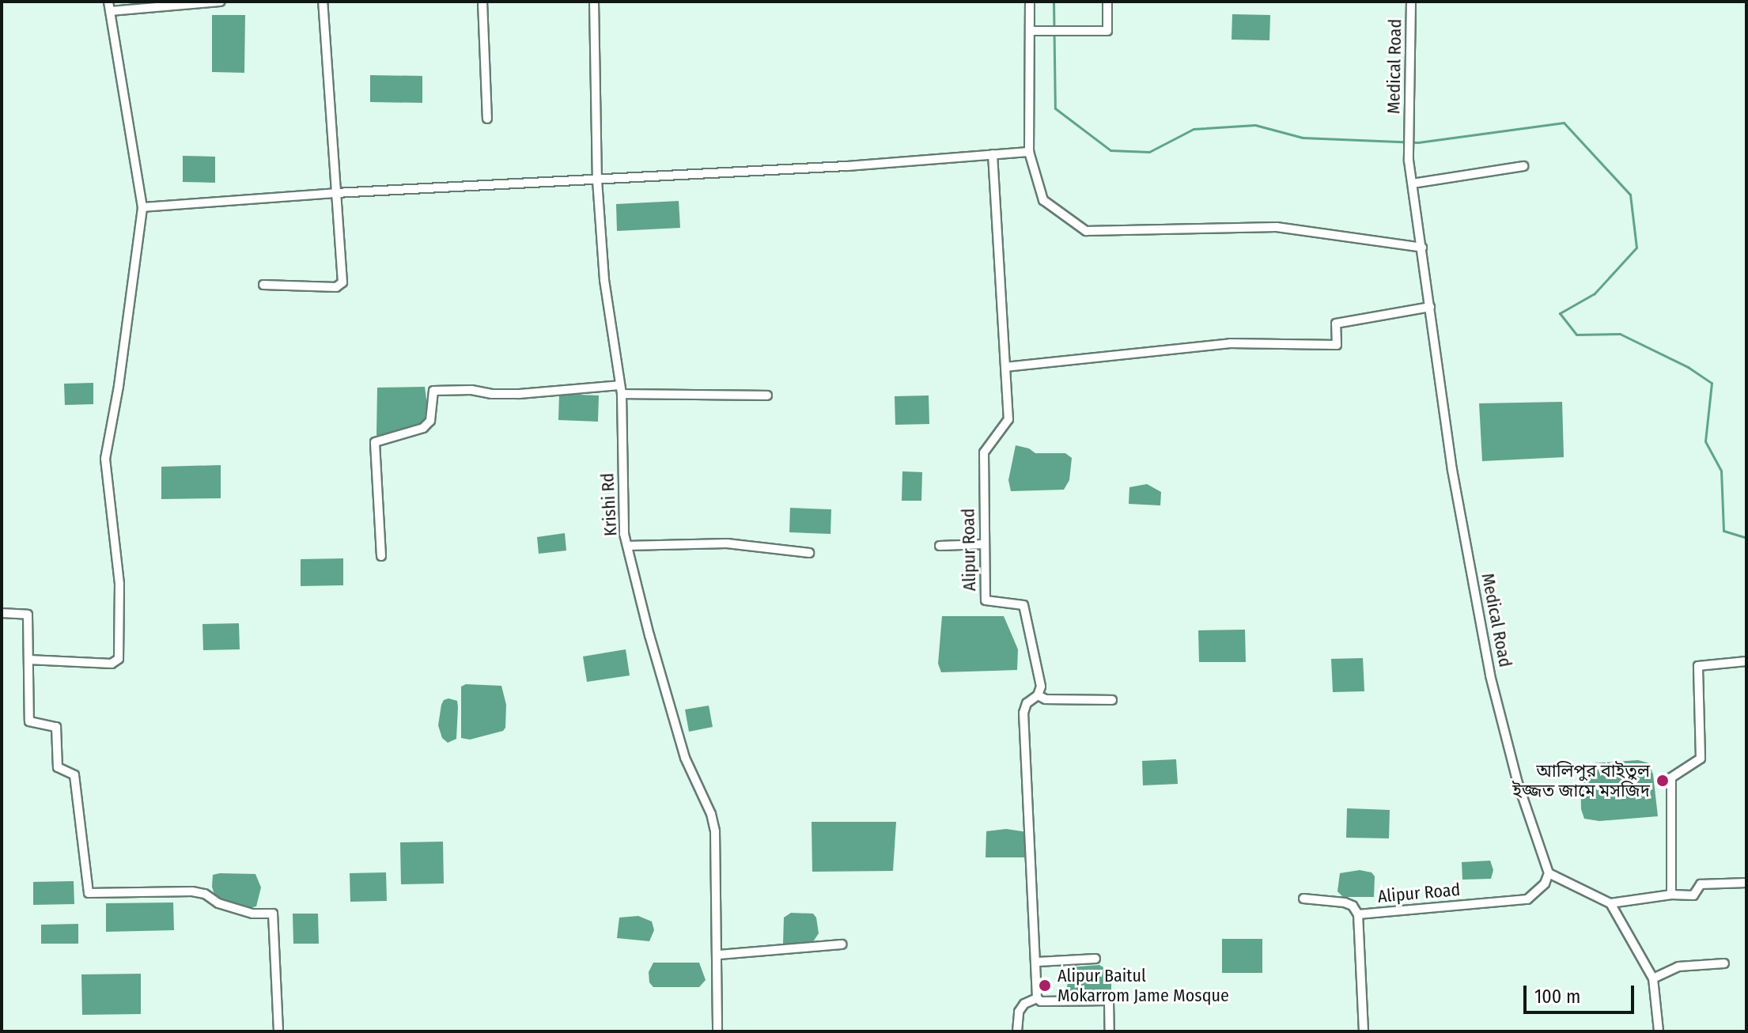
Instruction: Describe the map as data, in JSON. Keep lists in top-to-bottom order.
{
  "streets": {
    "street": ["Medical Road", "Krishi Rd", "Alipur Road"]
  },
  "crossings": [
    ["Medical Road", "Alipur Road"]
  ],
  "places": ["আলিপুর বাইতুল ইজ্জত জামে মসজিদ", "Alipur Baitul Mokarrom Jame Mosque"],
  "scale_bar": "100 m"
}
